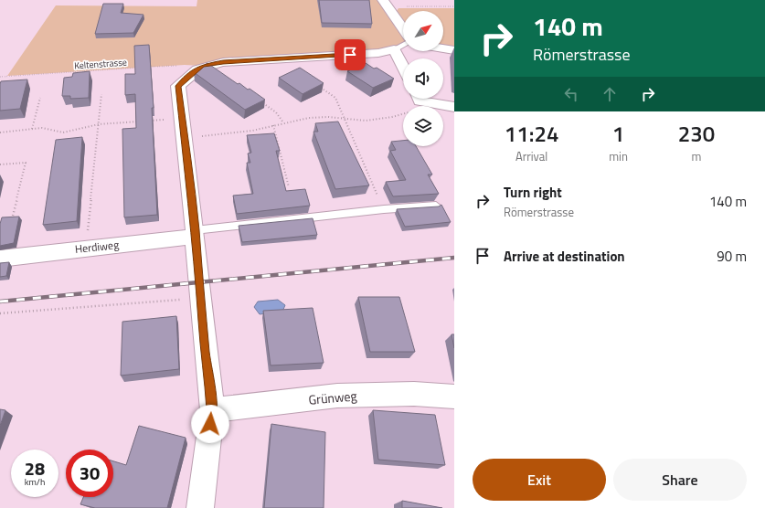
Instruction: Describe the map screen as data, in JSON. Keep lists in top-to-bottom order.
{
  "streets": {
    "street": ["Herdiweg", "Grünweg"],
    "path": ["Keltenstrasse"]
  },
  "north": "top right",
  "page": {
    "turn": ["140 m", "Römerstrasse"],
    "eta": [
      "11:24",
      "Arrival",
      "1",
      "min",
      "230",
      "m"
    ],
    "list": [
      {
        "name": "Turn right",
        "note": "Römerstrasse",
        "value": "140 m"
      },
      {
        "name": "Arrive at destination",
        "value": "90 m"
      }
    ],
    "speed": "28 km/h",
    "limit": "30",
    "buttons": ["Exit", "Share"]
  }
}
